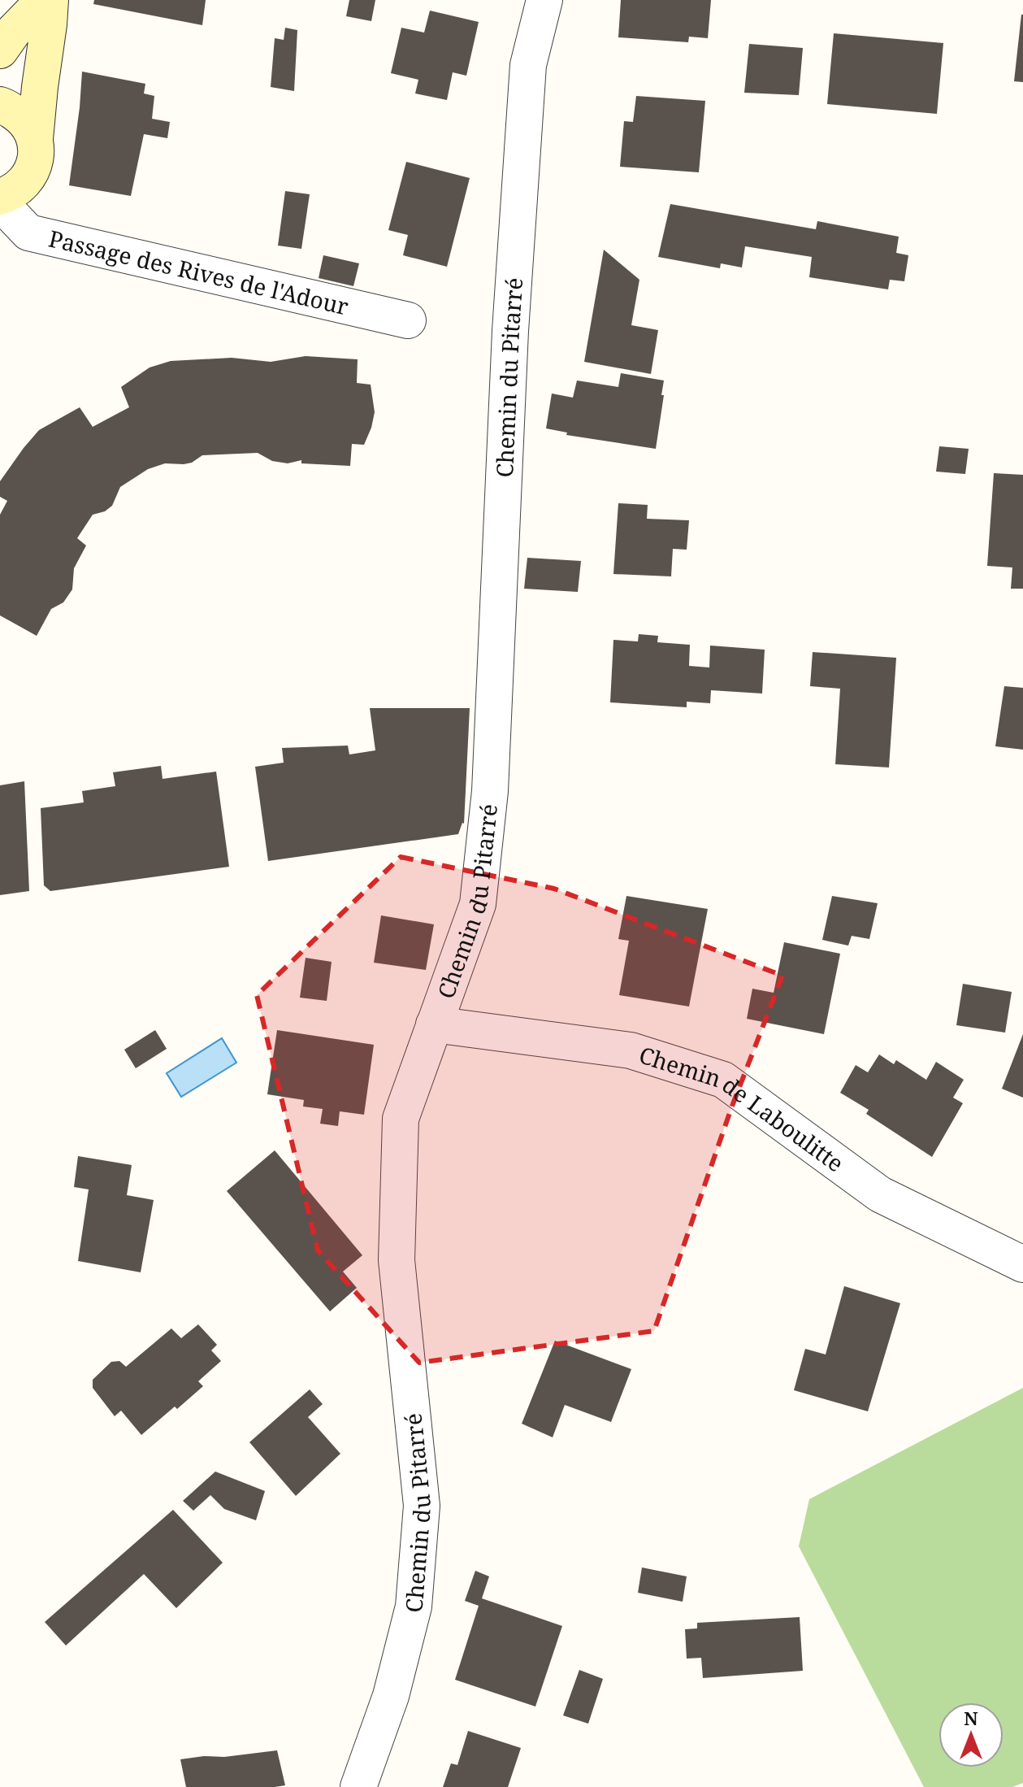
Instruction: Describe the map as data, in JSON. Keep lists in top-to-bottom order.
{
  "streets": {
    "street": ["Passage des Rives de l'Adour", "Chemin du Pitarré", "Chemin de Laboulitte"]
  },
  "crossings": [
    ["Chemin du Pitarré", "Chemin de Laboulitte"]
  ],
  "north": "top"
}
